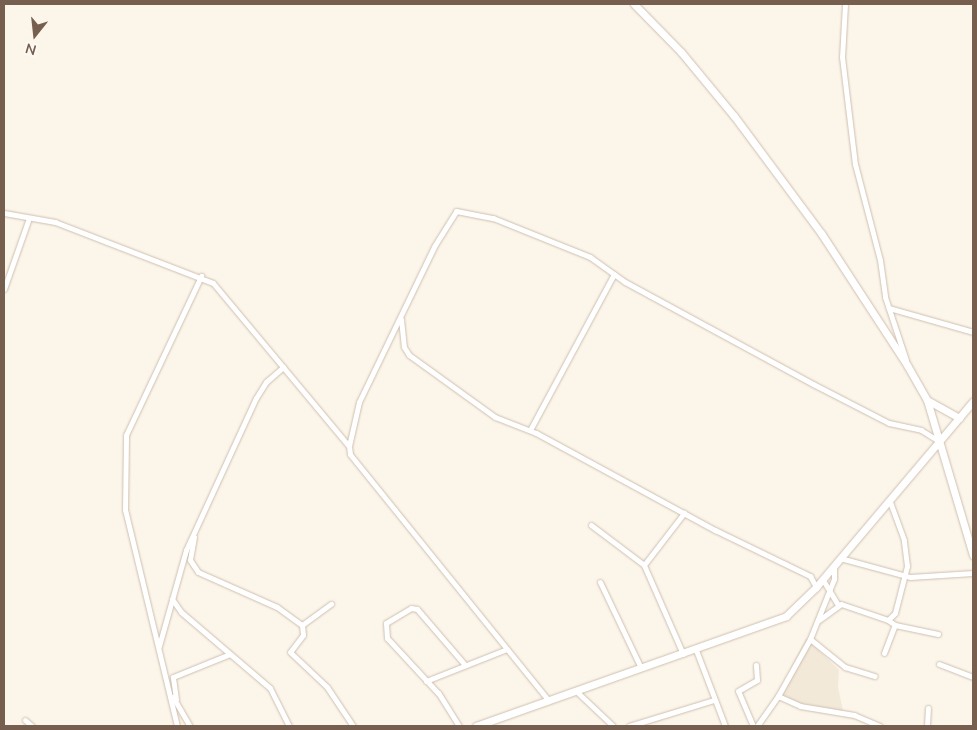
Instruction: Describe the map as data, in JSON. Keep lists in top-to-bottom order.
{
  "north": "bottom"
}
